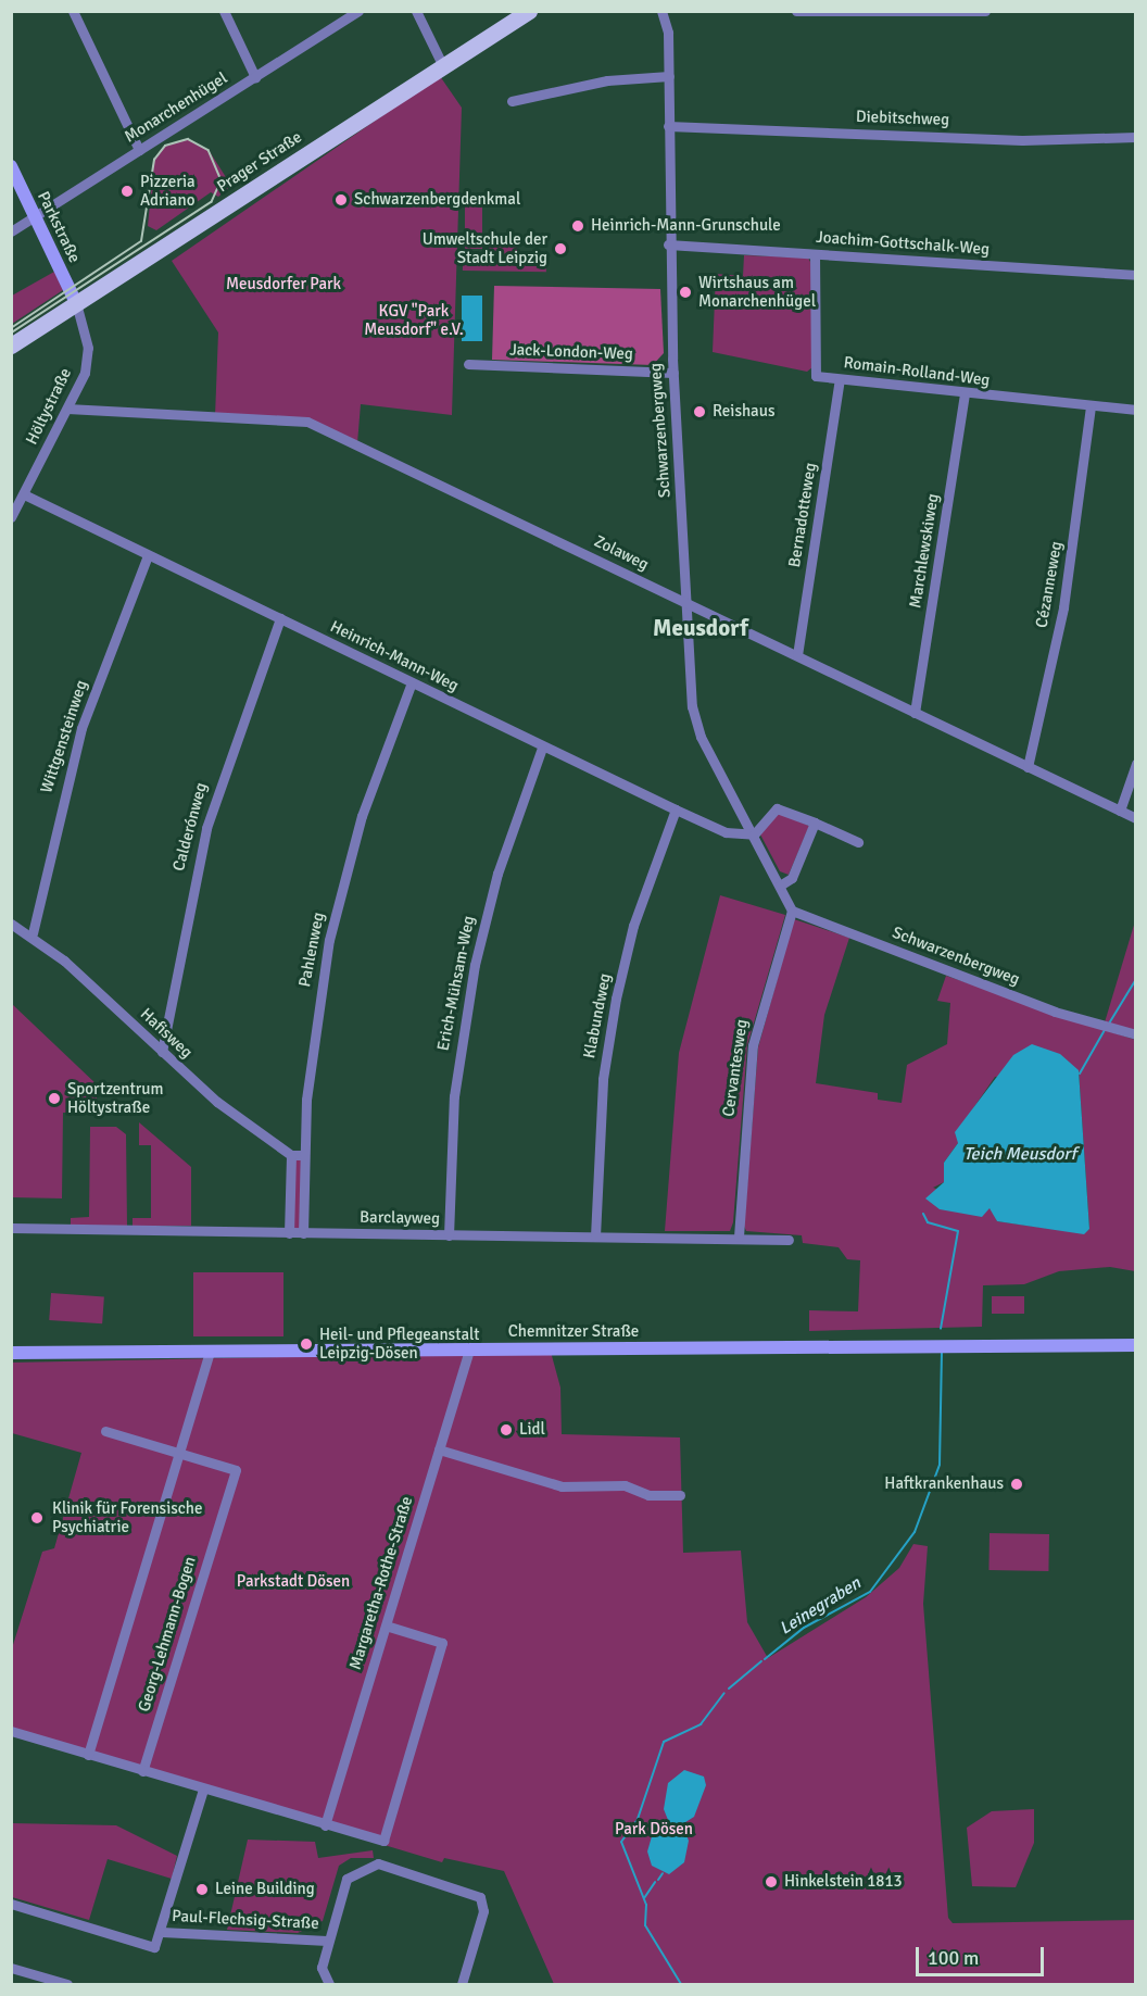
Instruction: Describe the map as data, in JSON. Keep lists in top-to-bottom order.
{
  "streets": {
    "main road": ["Prager Straße", "Parkstraße", "Chemnitzer Straße"],
    "street": [
      "Monarchenhügel",
      "Diebitschweg",
      "Joachim-Gottschalk-Weg",
      "Jack-London-Weg",
      "Romain-Rolland-Weg",
      "Höltystraße",
      "Schwarzenbergweg",
      "Bernadotteweg",
      "Marchlewskiweg",
      "Zolaweg",
      "Cézanneweg",
      "Heinrich-Mann-Weg",
      "Wittgensteinweg",
      "Calderónweg",
      "Pahlenweg",
      "Erich-Mühsam-Weg",
      "Klabundweg",
      "Hafisweg",
      "Cervantesweg",
      "Barclayweg",
      "Margaretha-Rothe-Straße",
      "Georg-Lehmann-Bogen",
      "Paul-Flechsig-Straße"
    ]
  },
  "crossings": [
    ["Monarchenhügel", "Parkstraße"],
    ["Diebitschweg", "Schwarzenbergweg"],
    ["Prager Straße", "Parkstraße"],
    ["Prager Straße", "Höltystraße"],
    ["Parkstraße", "Höltystraße"],
    ["Joachim-Gottschalk-Weg", "Romain-Rolland-Weg"],
    ["Joachim-Gottschalk-Weg", "Schwarzenbergweg"],
    ["Jack-London-Weg", "Schwarzenbergweg"],
    ["Romain-Rolland-Weg", "Bernadotteweg"],
    ["Romain-Rolland-Weg", "Marchlewskiweg"],
    ["Romain-Rolland-Weg", "Cézanneweg"],
    ["Höltystraße", "Zolaweg"],
    ["Höltystraße", "Heinrich-Mann-Weg"],
    ["Schwarzenbergweg", "Zolaweg"],
    ["Schwarzenbergweg", "Heinrich-Mann-Weg"],
    ["Schwarzenbergweg", "Cervantesweg"],
    ["Bernadotteweg", "Zolaweg"],
    ["Marchlewskiweg", "Zolaweg"],
    ["Zolaweg", "Cézanneweg"],
    ["Heinrich-Mann-Weg", "Wittgensteinweg"],
    ["Heinrich-Mann-Weg", "Calderónweg"],
    ["Heinrich-Mann-Weg", "Pahlenweg"],
    ["Heinrich-Mann-Weg", "Erich-Mühsam-Weg"],
    ["Heinrich-Mann-Weg", "Klabundweg"],
    ["Wittgensteinweg", "Hafisweg"],
    ["Calderónweg", "Hafisweg"],
    ["Pahlenweg", "Barclayweg"],
    ["Erich-Mühsam-Weg", "Barclayweg"],
    ["Klabundweg", "Barclayweg"],
    ["Cervantesweg", "Barclayweg"],
    ["Chemnitzer Straße", "Margaretha-Rothe-Straße"]
  ],
  "districts": ["Meusdorf"],
  "water": ["Teich Meusdorf", "Leinegraben"],
  "parks": [
    "Meusdorfer Park",
    "KGV \"Park Meusdorf\" e.V.",
    "Parkstadt Dösen",
    "Park Dösen"
  ],
  "places": [
    "Pizzeria Adriano",
    "Schwarzenbergdenkmal",
    "Heinrich-Mann-Grunschule",
    "Umweltschule der Stadt Leipzig",
    "Wirtshaus am Monarchenhügel",
    "Reishaus",
    "Sportzentrum Höltystraße",
    "Heil- und Pflegeanstalt Leipzig-Dösen",
    "Lidl",
    "Haftkrankenhaus",
    "Klinik für Forensische Psychiatrie",
    "Hinkelstein 1813",
    "Leine Building"
  ],
  "scale_bar": "100 m"
}
